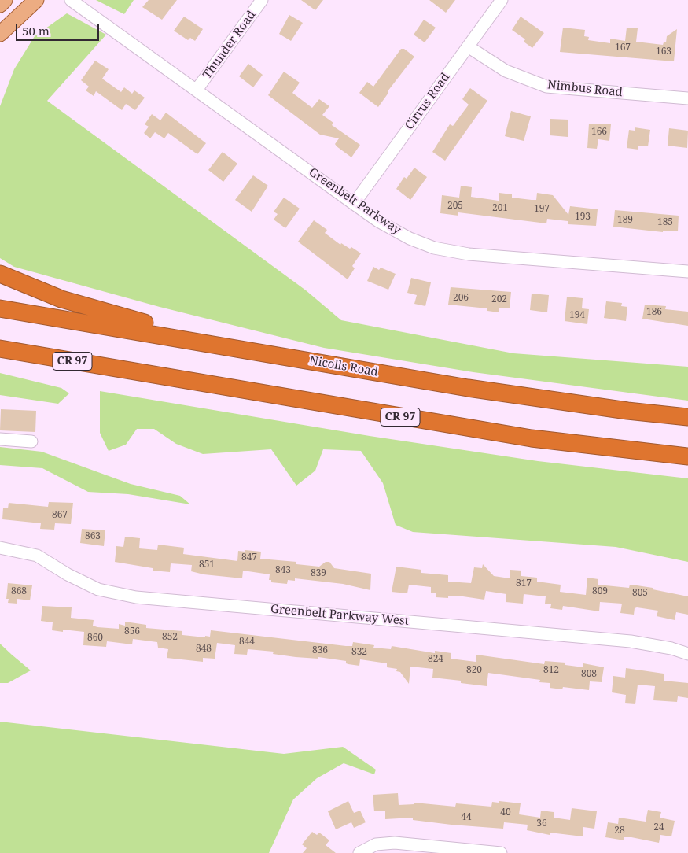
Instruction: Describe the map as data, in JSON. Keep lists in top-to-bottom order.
{
  "streets": {
    "highway": ["CR 97", "Nicolls Road"],
    "street": [
      "Thunder Road",
      "Nimbus Road",
      "Cirrus Road",
      "Greenbelt Parkway",
      "Greenbelt Parkway West"
    ]
  },
  "crossings": [
    ["Thunder Road", "Greenbelt Parkway"],
    ["Nimbus Road", "Cirrus Road"],
    ["Cirrus Road", "Greenbelt Parkway"]
  ],
  "house_numbers": [
    "167",
    "163",
    "166",
    "205",
    "201",
    "197",
    "193",
    "189",
    "185",
    "206",
    "202",
    "186",
    "194",
    "867",
    "863",
    "847",
    "851",
    "843",
    "839",
    "817",
    "868",
    "809",
    "805",
    "856",
    "852",
    "860",
    "844",
    "848",
    "836",
    "832",
    "824",
    "820",
    "812",
    "808",
    "40",
    "44",
    "36",
    "24",
    "28"
  ],
  "scale_bar": "50 m"
}
